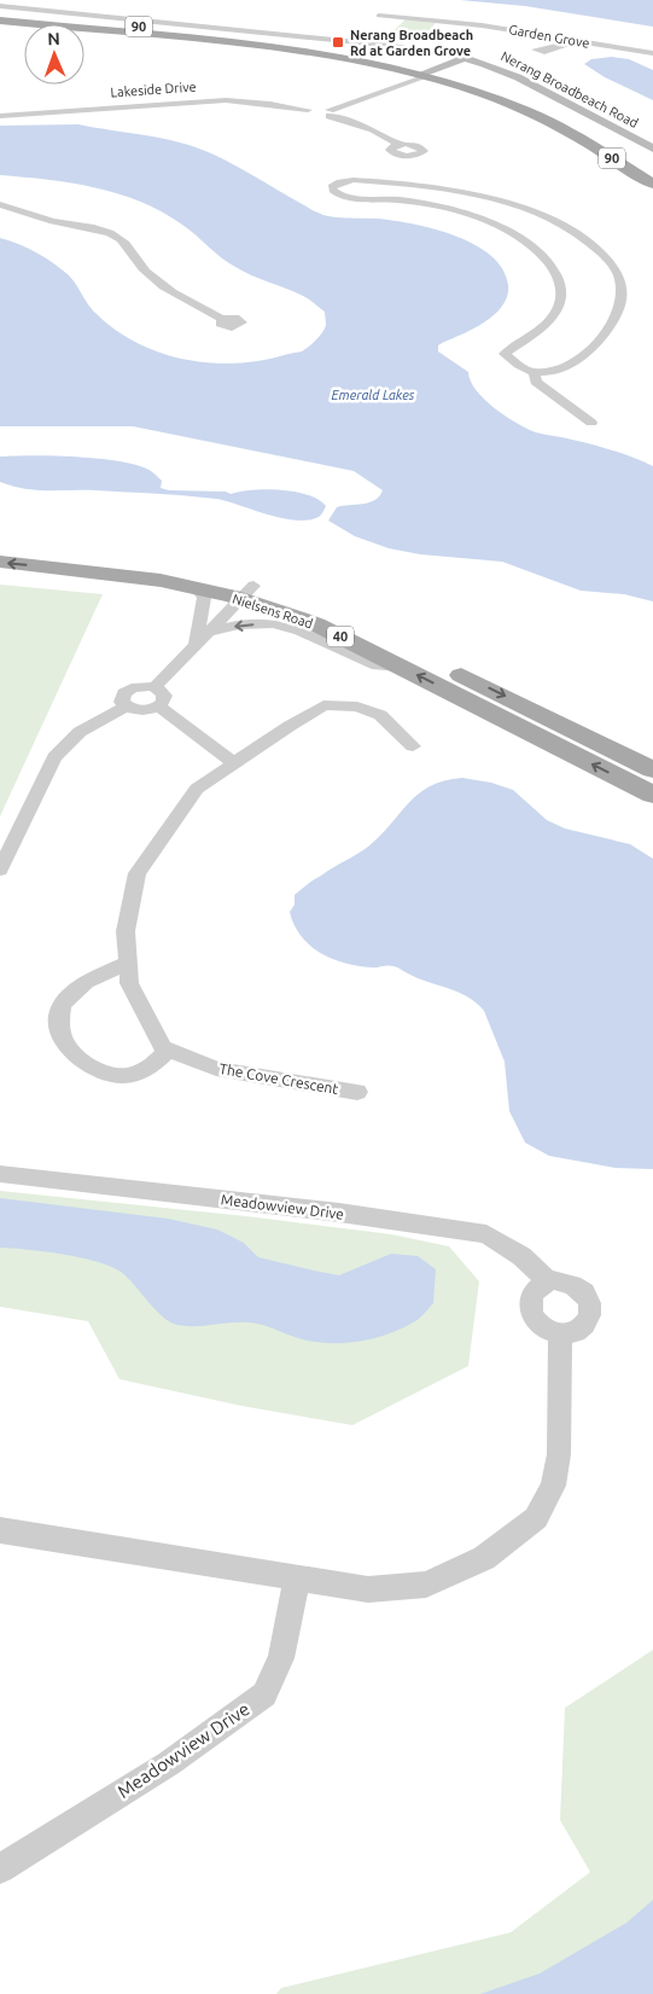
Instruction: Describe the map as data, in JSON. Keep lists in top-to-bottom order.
{
  "streets": {
    "main road": ["90", "Nielsens Road", "40"],
    "street": [
      "Garden Grove",
      "Lakeside Drive",
      "Nerang Broadbeach Road",
      "The Cove Crescent",
      "Meadowview Drive"
    ]
  },
  "crossings": [
    ["90", "Lakeside Drive"],
    ["90", "Nerang Broadbeach Road"],
    ["Lakeside Drive", "Nerang Broadbeach Road"]
  ],
  "water": ["Emerald Lakes"],
  "places": {
    "transit": ["Nerang Broadbeach Rd at Garden Grove"]
  },
  "north": "top"
}
